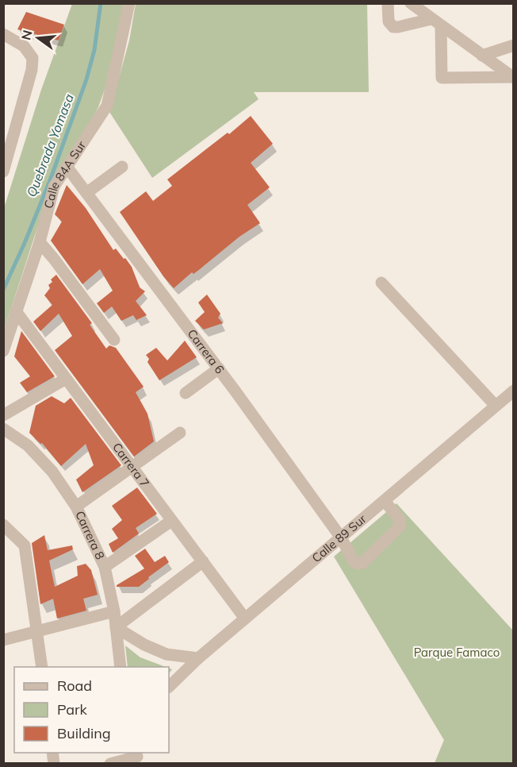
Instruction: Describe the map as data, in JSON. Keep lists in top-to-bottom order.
{
  "streets": {
    "street": [
      "Calle 84A Sur",
      "Carrera 6",
      "Carrera 7",
      "Carrera 8",
      "Calle 89 Sur"
    ]
  },
  "crossings": [
    ["Calle 84A Sur", "Carrera 6"],
    ["Calle 84A Sur", "Carrera 7"],
    ["Carrera 6", "Calle 89 Sur"],
    ["Carrera 7", "Calle 89 Sur"]
  ],
  "water": ["Quebrada Yomasa"],
  "parks": ["Parque Famaco"],
  "legend": ["Road", "Park", "Building"],
  "north": "left"
}
